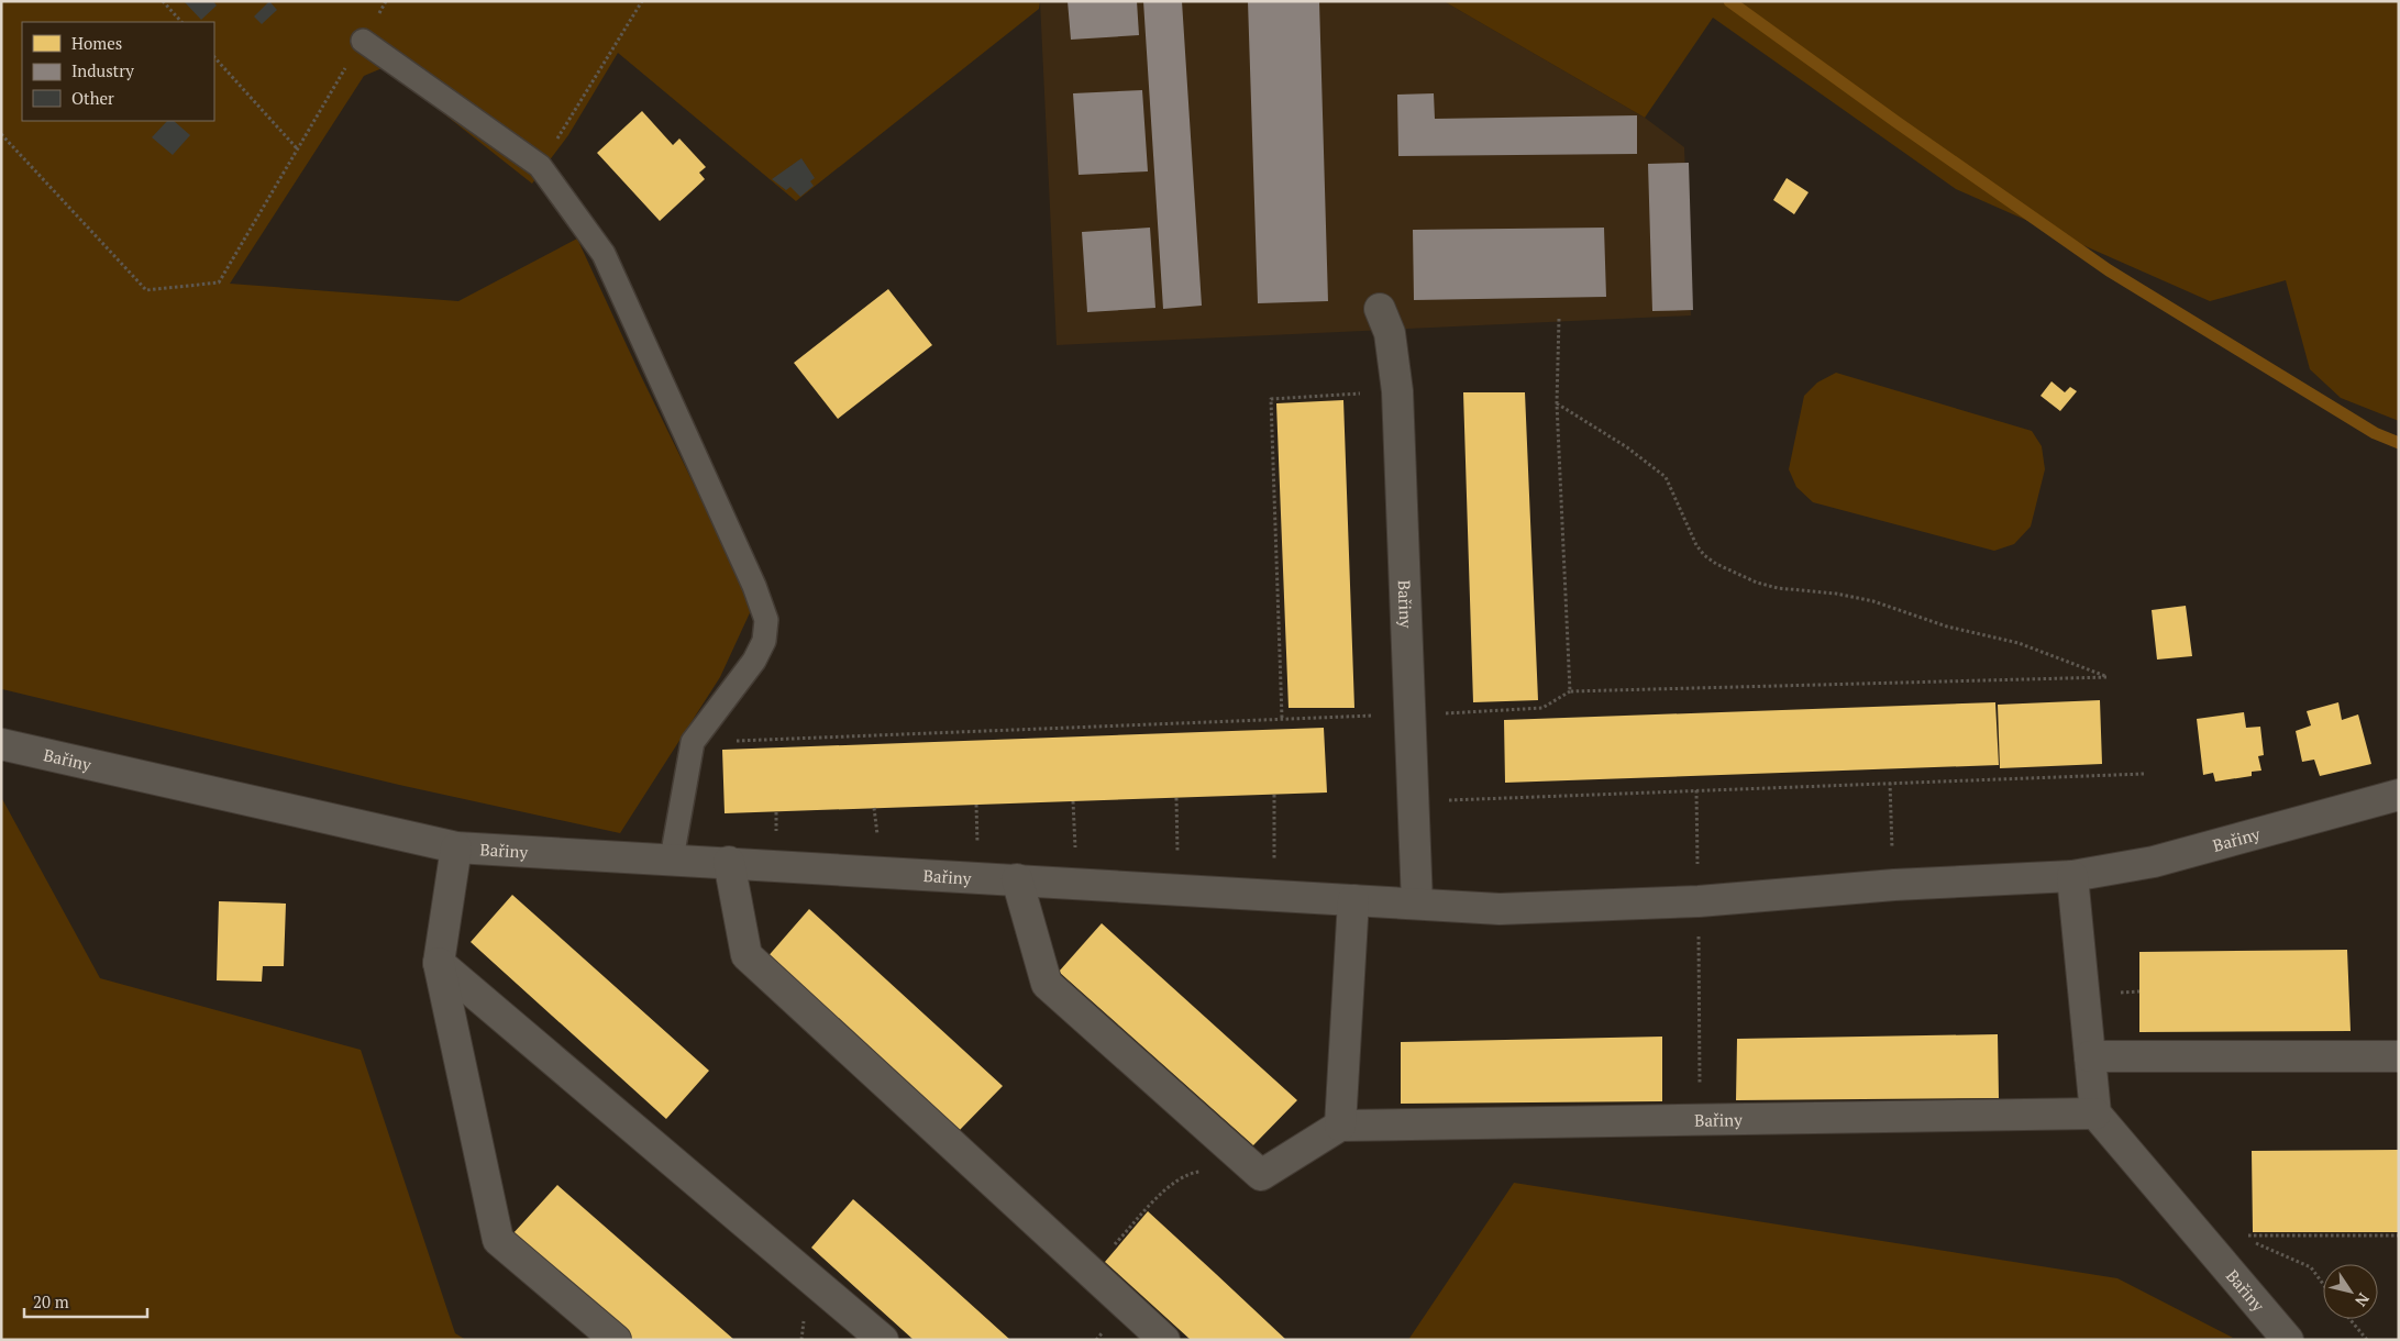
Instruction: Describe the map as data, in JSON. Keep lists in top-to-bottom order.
{
  "streets": {
    "street": ["Bařiny"]
  },
  "legend": ["Homes", "Industry", "Other"],
  "scale_bar": "20 m",
  "north": "bottom right"
}
